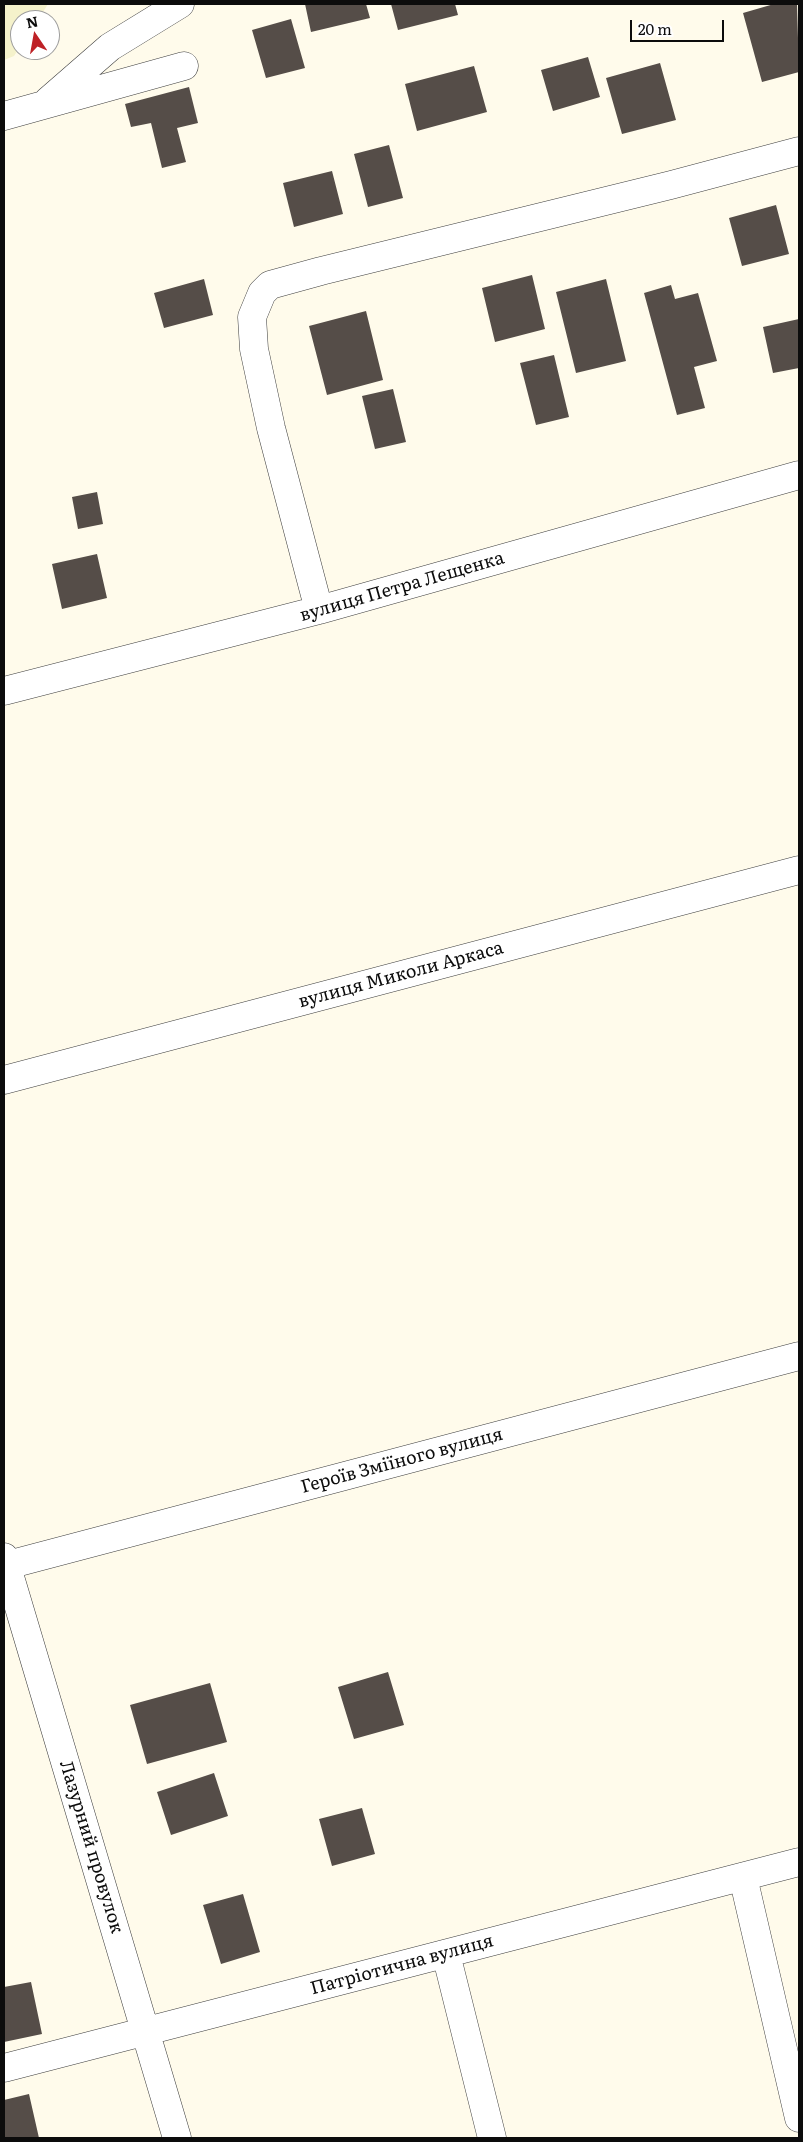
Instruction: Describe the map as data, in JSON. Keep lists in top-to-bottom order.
{
  "streets": {
    "street": [
      "вулиця Петра Лещенка",
      "вулиця Миколи Аркаса",
      "Героїв Зміїного вулиця",
      "Лазурний провулок",
      "Патріотична вулиця"
    ]
  },
  "crossings": [
    ["Героїв Зміїного вулиця", "Лазурний провулок"],
    ["Лазурний провулок", "Патріотична вулиця"]
  ],
  "scale_bar": "20 m",
  "north": "top"
}
